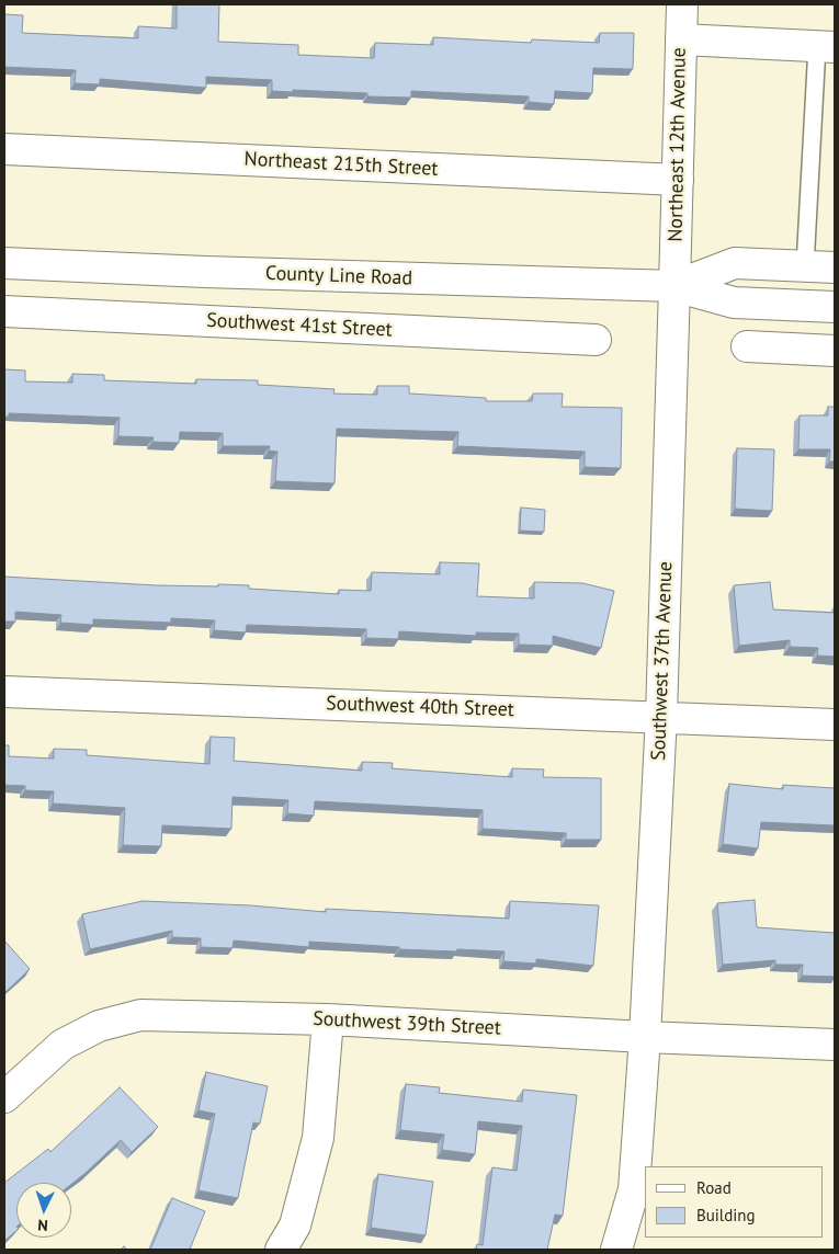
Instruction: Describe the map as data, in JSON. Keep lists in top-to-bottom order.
{
  "streets": {
    "street": [
      "Northeast 12th Avenue",
      "Northeast 215th Street",
      "County Line Road",
      "Southwest 41st Street",
      "Southwest 37th Avenue",
      "Southwest 40th Street",
      "Southwest 39th Street"
    ]
  },
  "crossings": [
    ["Northeast 12th Avenue", "Northeast 215th Street"],
    ["Northeast 12th Avenue", "County Line Road"],
    ["Northeast 12th Avenue", "Southwest 37th Avenue"],
    ["County Line Road", "Southwest 37th Avenue"],
    ["Southwest 37th Avenue", "Southwest 40th Street"],
    ["Southwest 37th Avenue", "Southwest 39th Street"]
  ],
  "legend": ["Road", "Building"],
  "north": "bottom"
}
